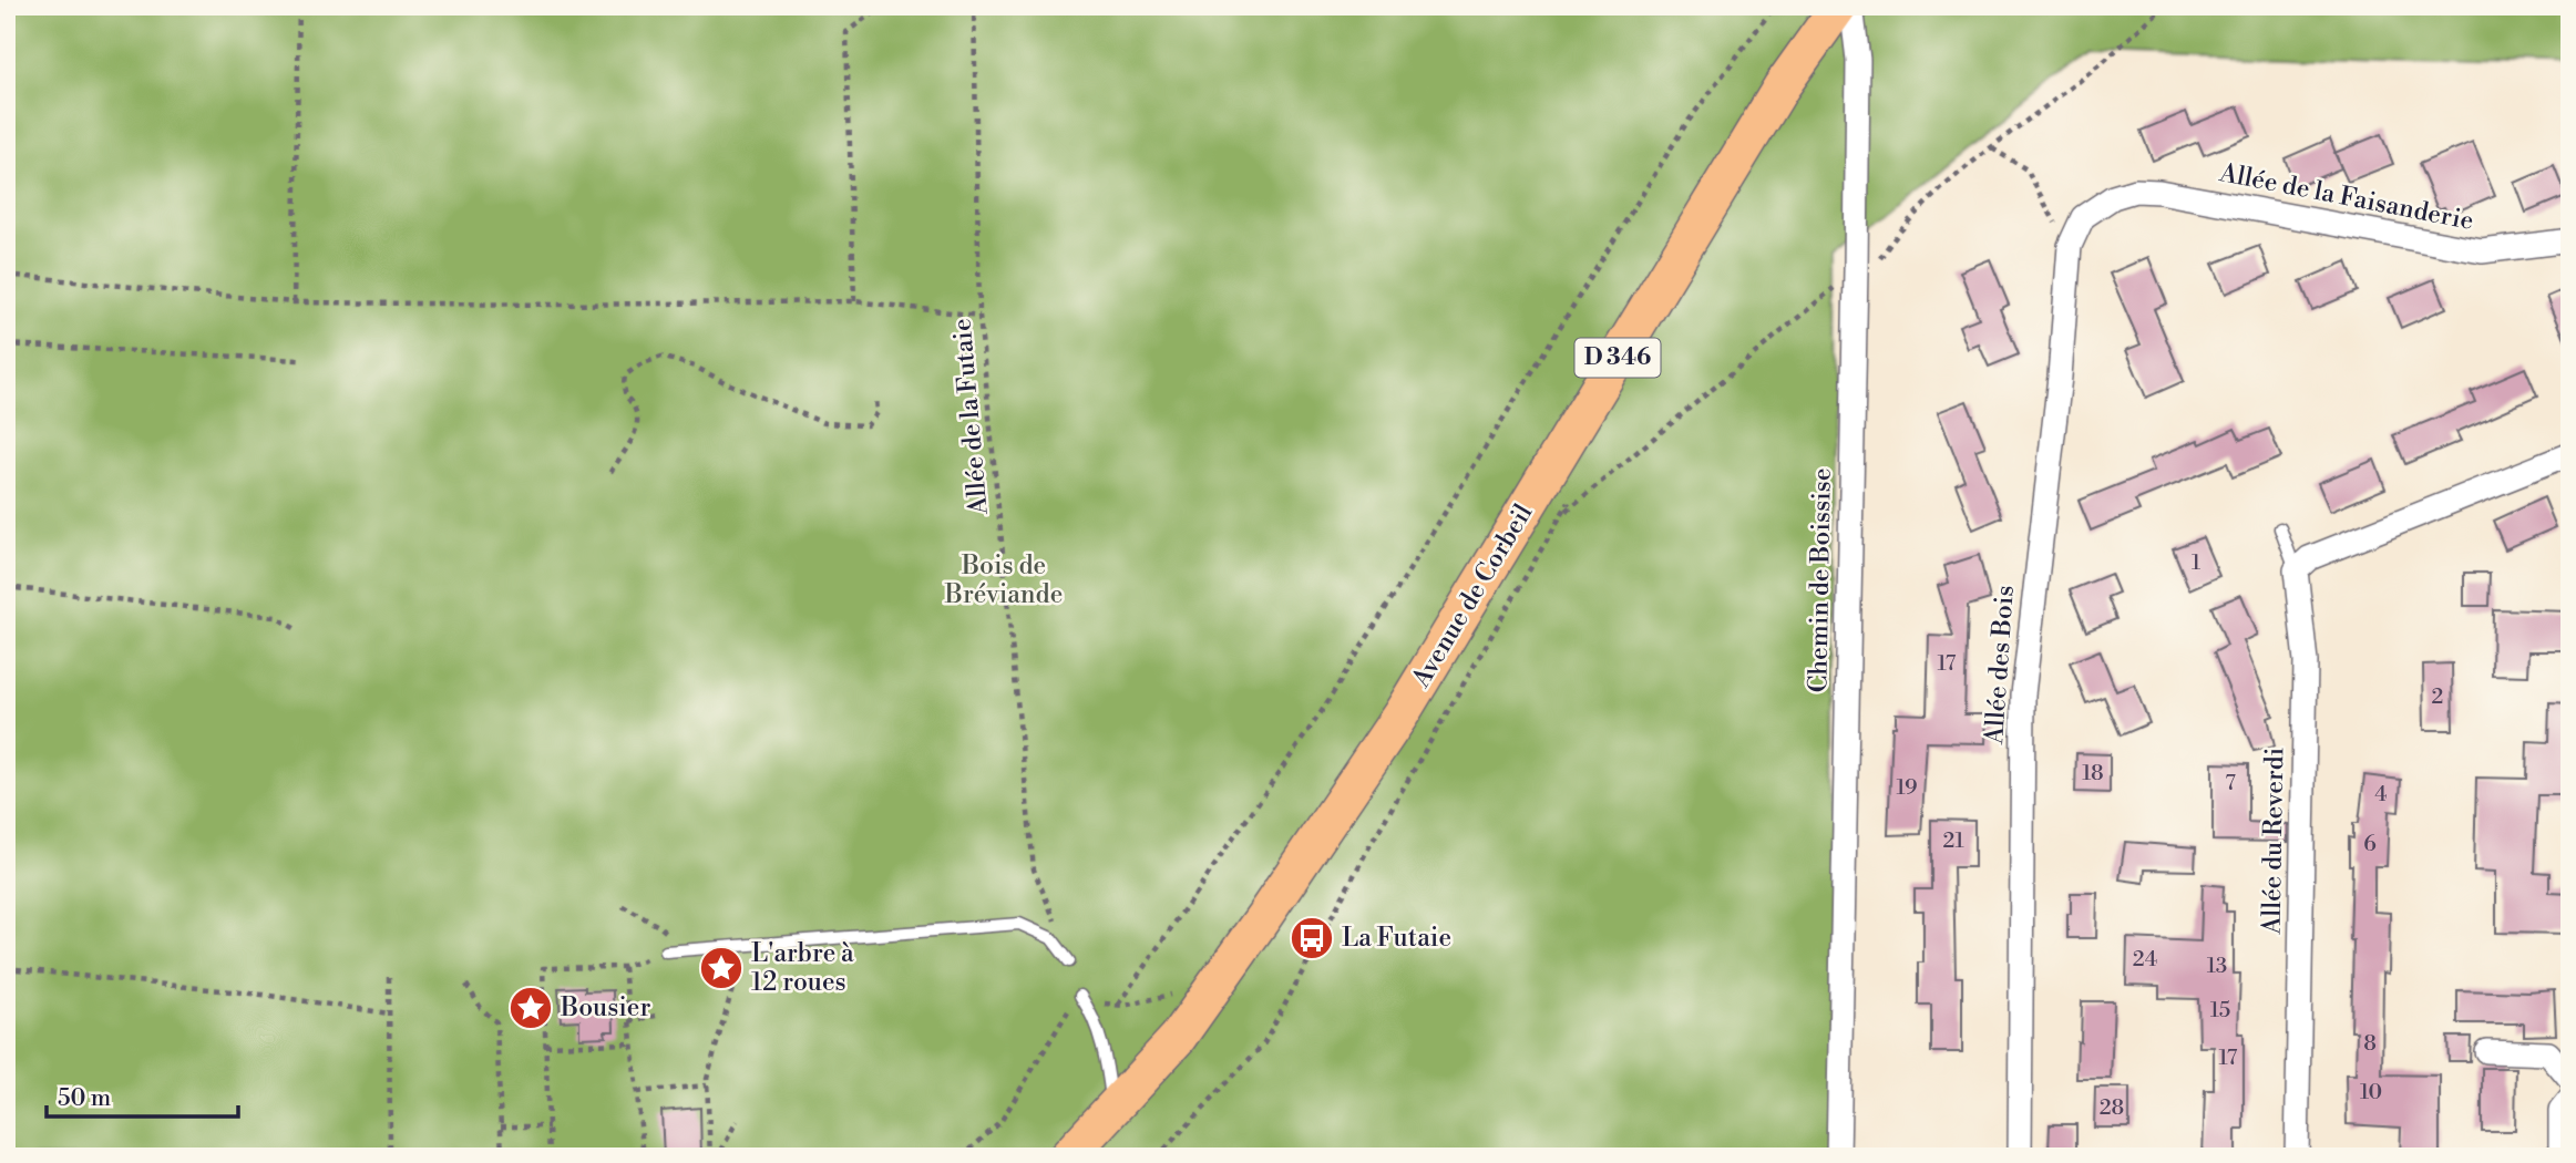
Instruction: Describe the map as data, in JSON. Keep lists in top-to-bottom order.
{
  "streets": {
    "main road": ["D 346", "Avenue de Corbeil"],
    "street": [
      "Allée de la Faisanderie",
      "Chemin de Boissise",
      "Allée des Bois",
      "Allée du Reverdi"
    ],
    "path": ["Allée de la Futaie"]
  },
  "crossings": [
    ["Allée de la Faisanderie", "Allée des Bois"],
    ["D 346", "Avenue de Corbeil"]
  ],
  "parks": ["Bois de Bréviande"],
  "places": {
    "bus stop": ["La Futaie"],
    "place": ["L'arbre à 12 roues", "Bousier"]
  },
  "house_numbers": [
    "1",
    "17",
    "2",
    "18",
    "7",
    "19",
    "4",
    "21",
    "6",
    "24",
    "13",
    "15",
    "8",
    "17",
    "10",
    "28"
  ],
  "scale_bar": "50 m"
}
